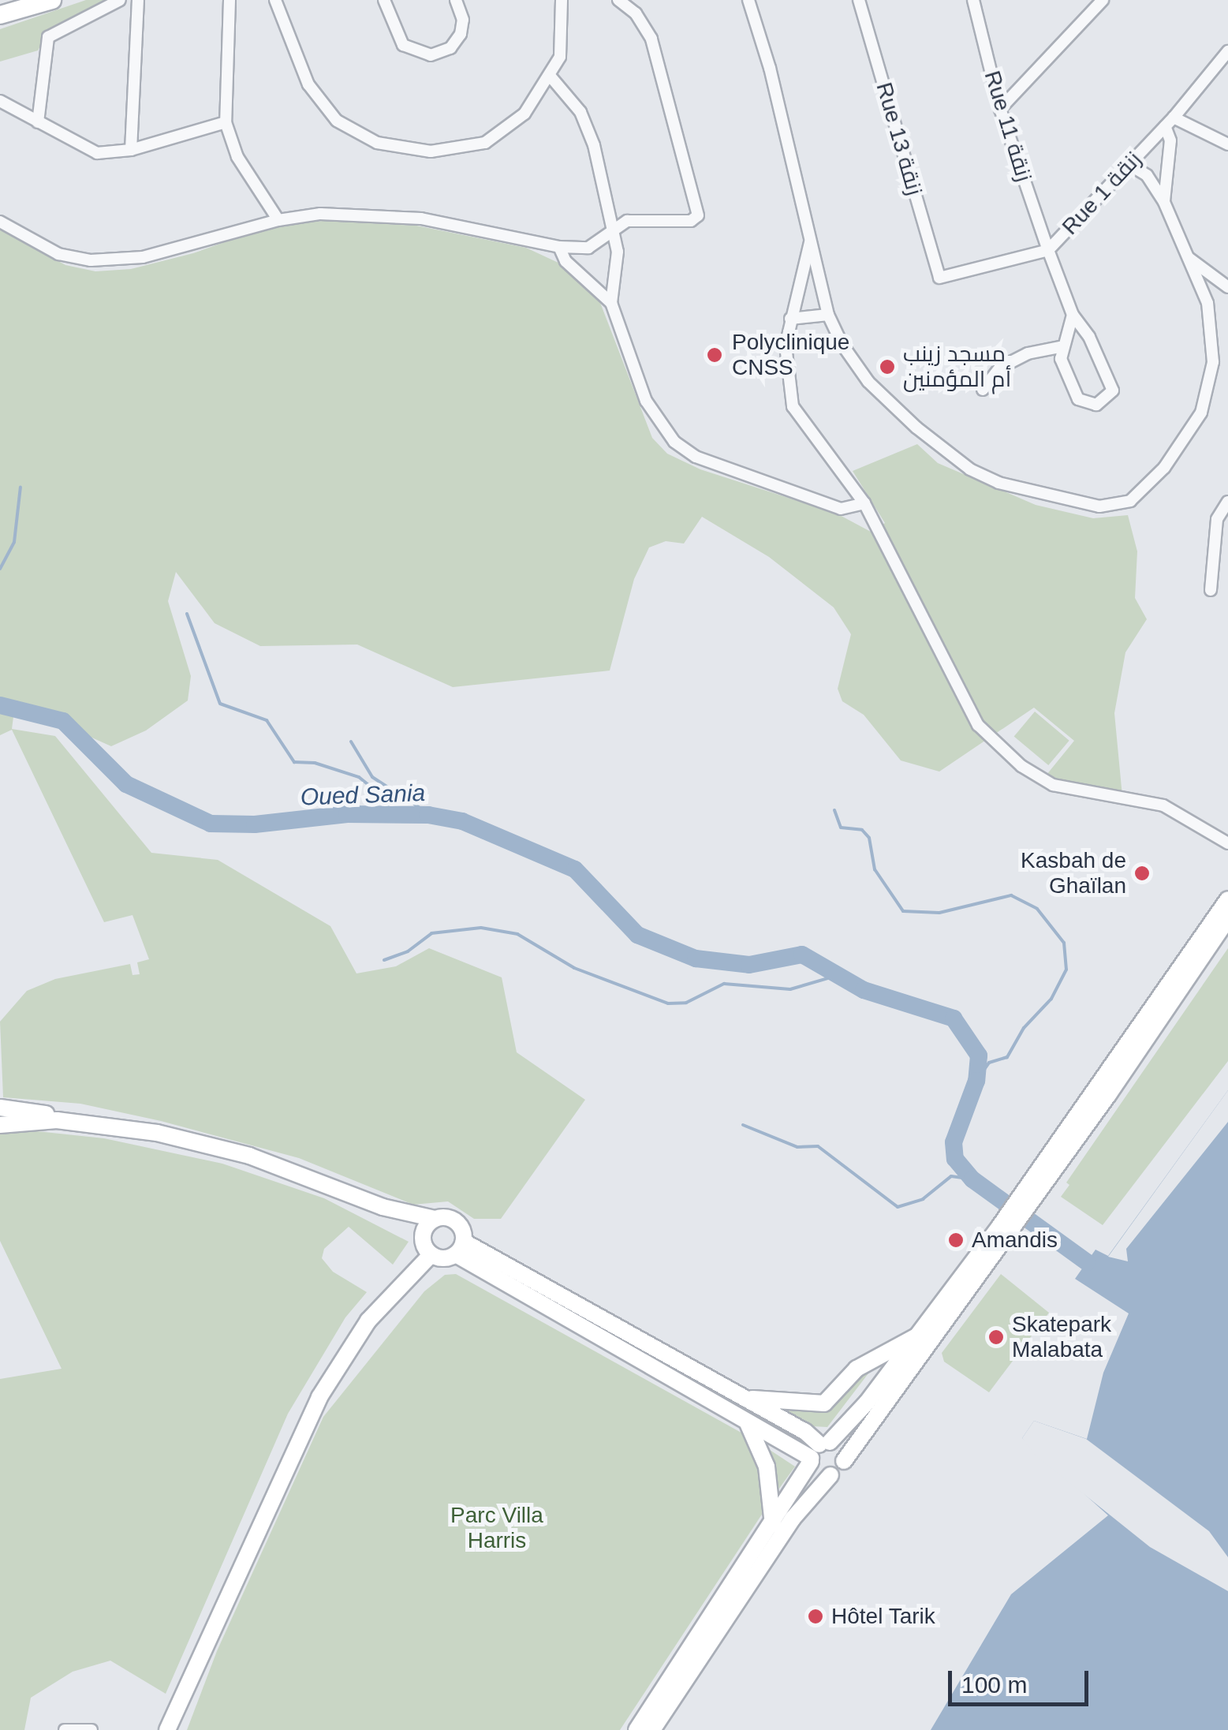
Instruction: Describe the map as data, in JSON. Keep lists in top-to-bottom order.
{
  "streets": {
    "street": ["Rue 11 زنقة", "Rue 13 زنقة", "Rue 1 زنقة"]
  },
  "crossings": [
    ["Rue 11 زنقة", "Rue 1 زنقة"],
    ["Rue 13 زنقة", "Rue 1 زنقة"]
  ],
  "water": ["Oued Sania"],
  "parks": ["Parc Villa Harris"],
  "places": [
    "Polyclinique CNSS",
    "مسجد زينب أم المؤمنين",
    "Kasbah de Ghaïlan",
    "Amandis",
    "Skatepark Malabata",
    "Hôtel Tarik"
  ],
  "scale_bar": "100 m"
}
